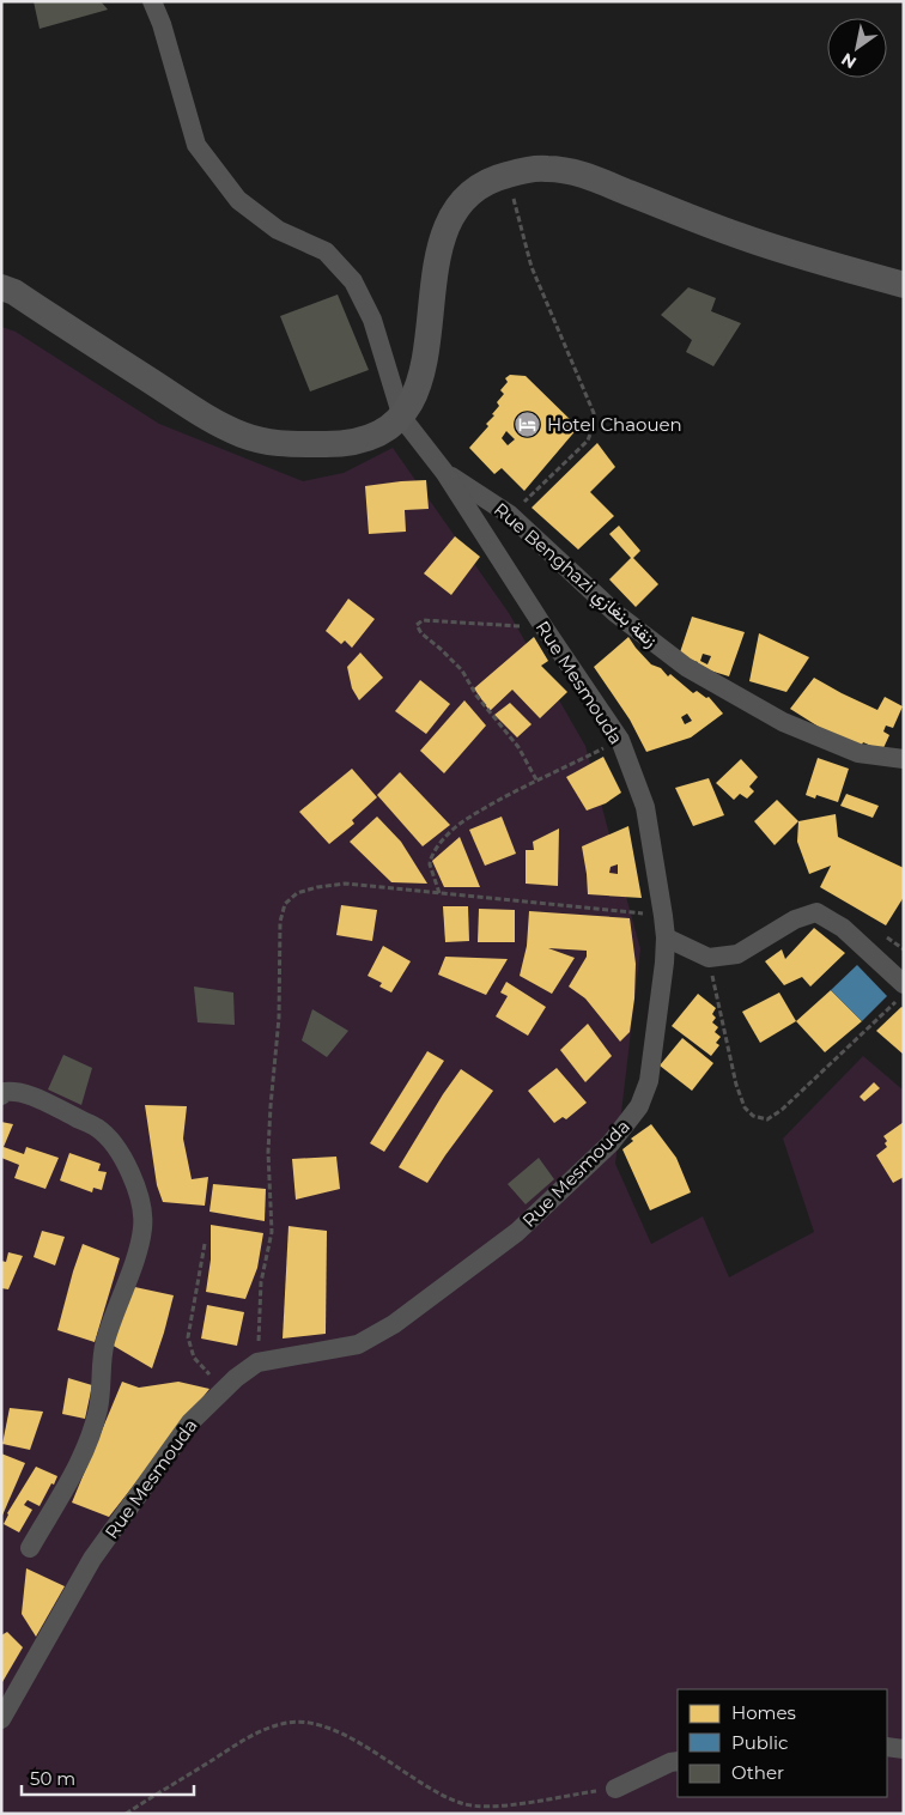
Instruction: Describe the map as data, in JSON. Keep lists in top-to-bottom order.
{
  "streets": {
    "street": ["Rue Benghazi زنقة بنغازي", "Rue Mesmouda"]
  },
  "crossings": [
    ["Rue Benghazi زنقة بنغازي", "Rue Mesmouda"]
  ],
  "places": {
    "hotel": ["Hotel Chaouen"]
  },
  "legend": ["Homes", "Public", "Other"],
  "scale_bar": "50 m",
  "north": "bottom left"
}
